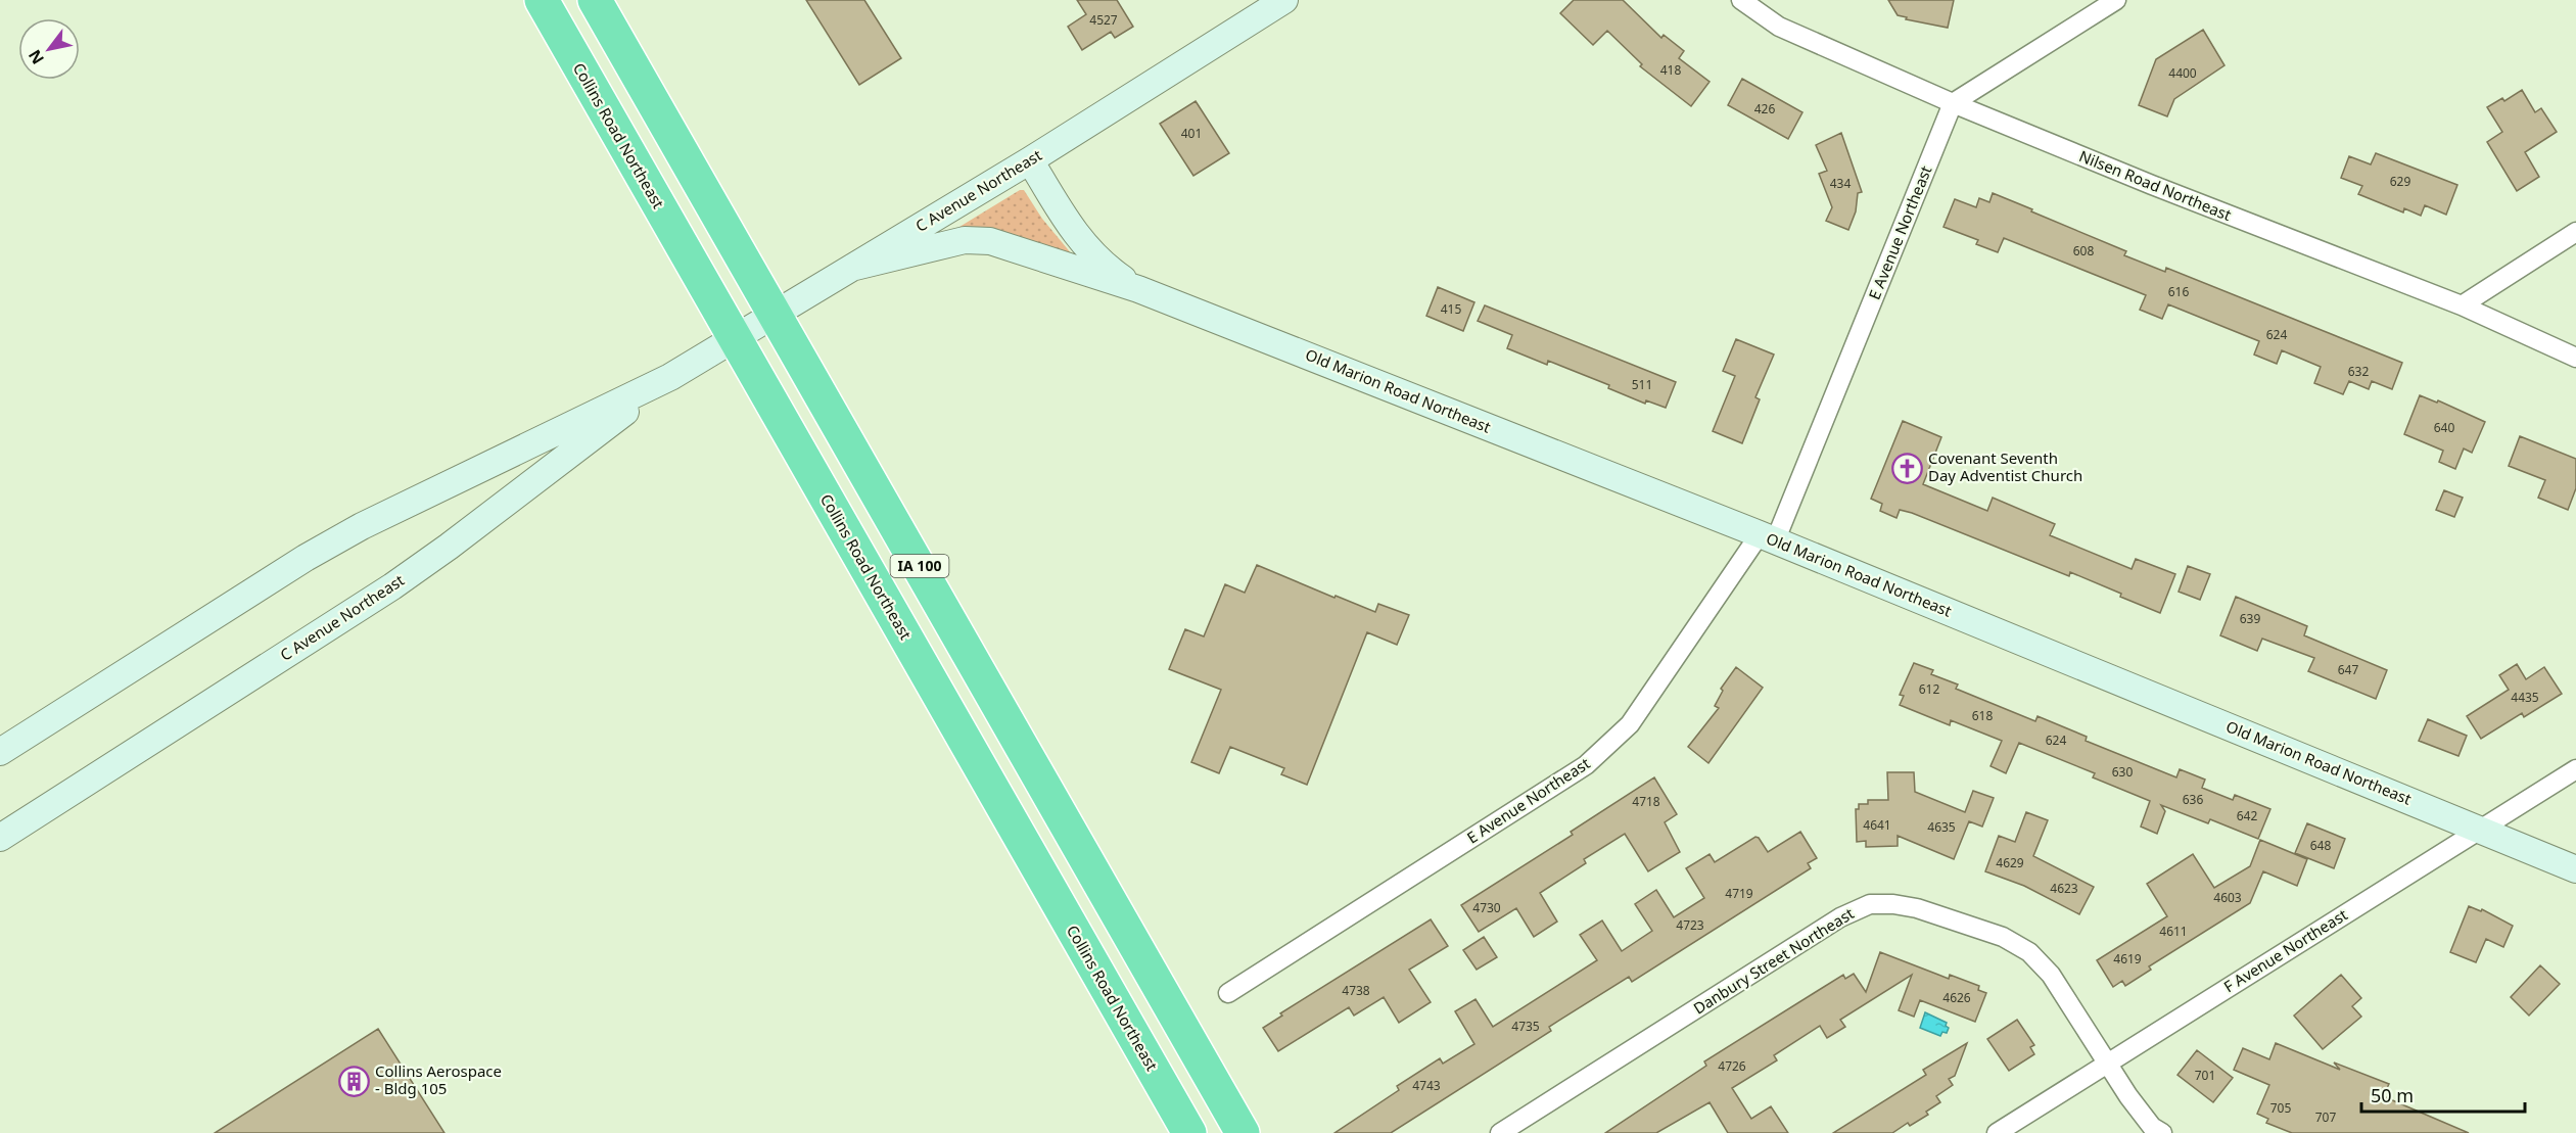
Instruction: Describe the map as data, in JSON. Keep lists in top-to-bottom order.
{
  "streets": {
    "highway": ["Collins Road Northeast", "IA 100"],
    "main road": ["C Avenue Northeast", "Old Marion Road Northeast"],
    "street": [
      "Nilsen Road Northeast",
      "E Avenue Northeast",
      "F Avenue Northeast",
      "Danbury Street Northeast"
    ]
  },
  "crossings": [
    ["Collins Road Northeast", "C Avenue Northeast"],
    ["Nilsen Road Northeast", "E Avenue Northeast"],
    ["C Avenue Northeast", "Old Marion Road Northeast"],
    ["C Avenue Northeast", "IA 100"],
    ["E Avenue Northeast", "Old Marion Road Northeast"],
    ["Old Marion Road Northeast", "F Avenue Northeast"],
    ["F Avenue Northeast", "Danbury Street Northeast"]
  ],
  "places": {
    "church": ["Covenant Seventh Day Adventist Church"],
    "building": ["Collins Aerospace - Bldg 105"]
  },
  "house_numbers": [
    "4527",
    "418",
    "4400",
    "426",
    "401",
    "629",
    "434",
    "608",
    "616",
    "415",
    "624",
    "632",
    "511",
    "640",
    "639",
    "647",
    "612",
    "4435",
    "618",
    "624",
    "630",
    "636",
    "4718",
    "642",
    "4641",
    "4635",
    "648",
    "4629",
    "4623",
    "4719",
    "4603",
    "4730",
    "4723",
    "4611",
    "4619",
    "4738",
    "4626",
    "4735",
    "4726",
    "701",
    "4743",
    "705",
    "707"
  ],
  "scale_bar": "50 m",
  "north": "bottom left"
}
